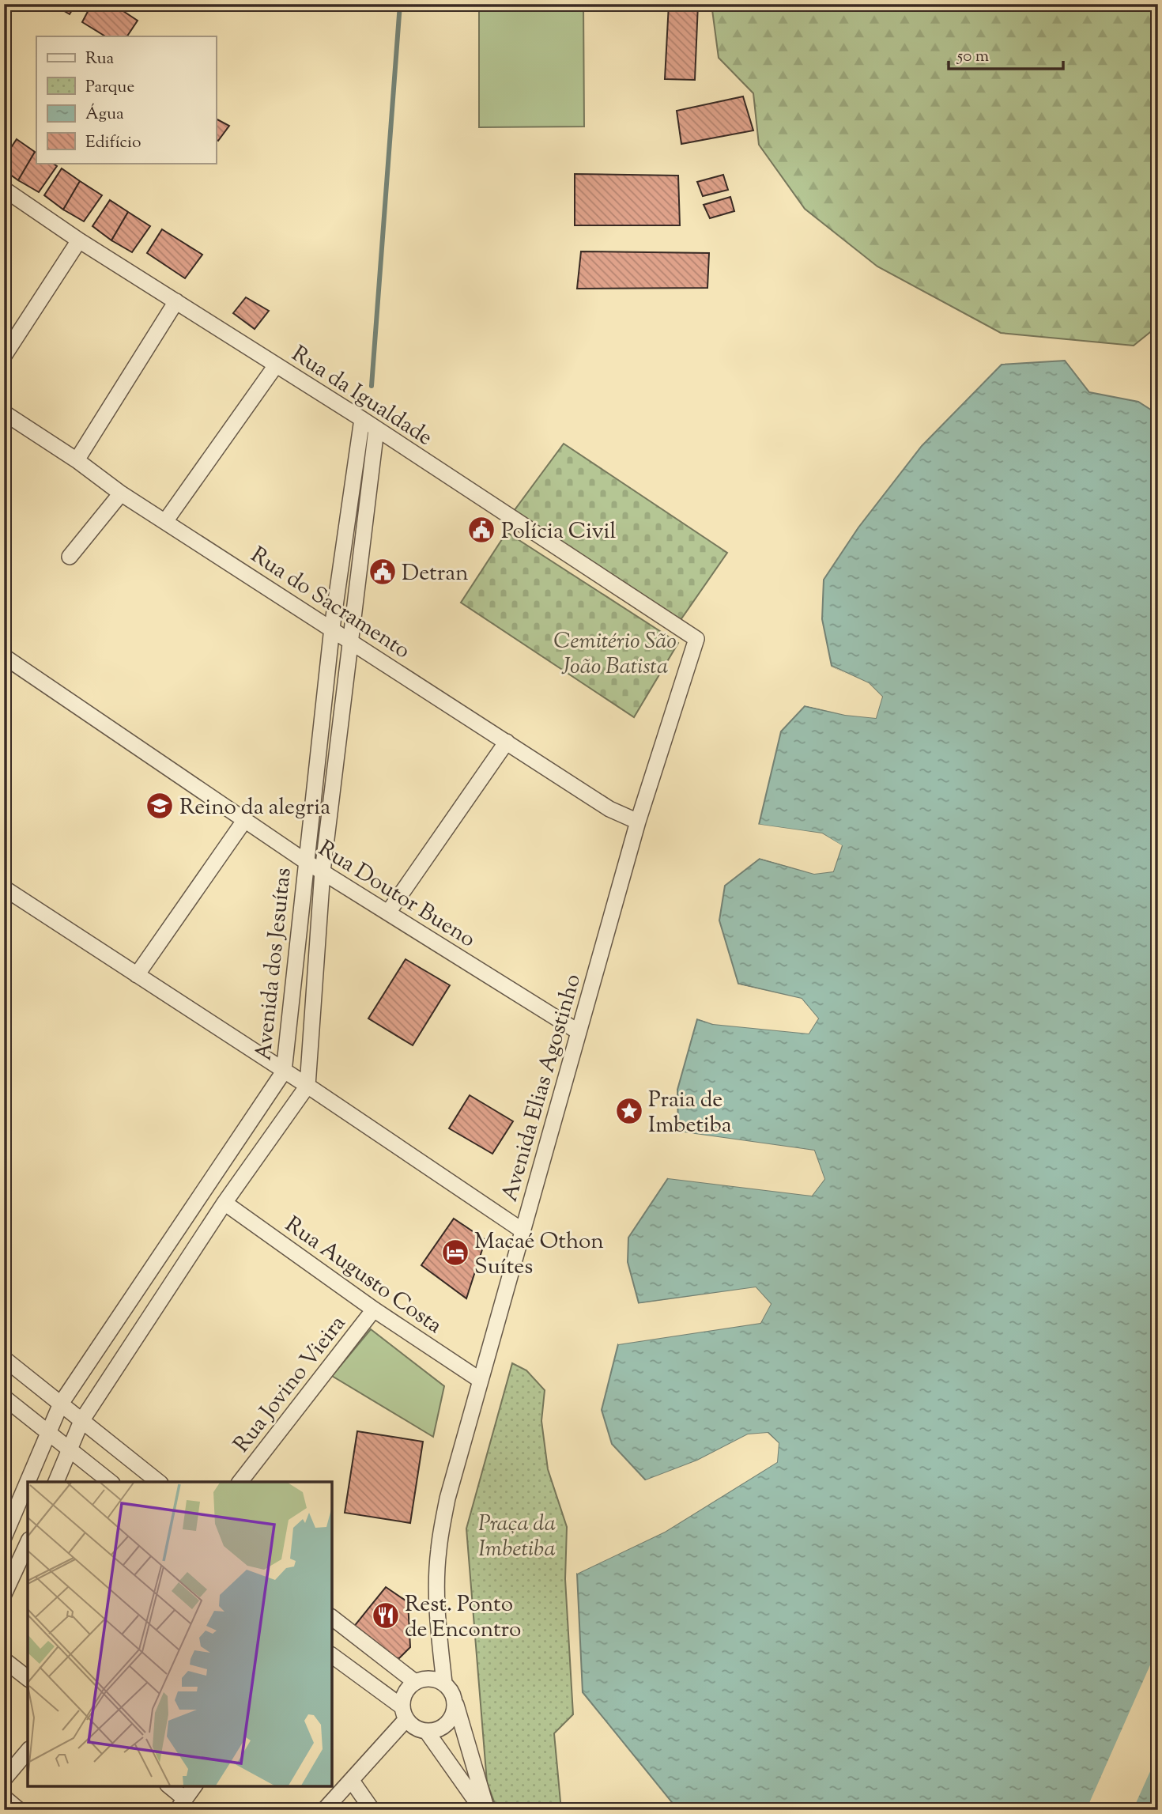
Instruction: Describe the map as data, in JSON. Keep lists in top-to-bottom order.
{
  "streets": {
    "street": [
      "Rua da Igualdade",
      "Rua do Sacramento",
      "Rua Doutor Bueno",
      "Avenida dos Jesuítas",
      "Avenida Elias Agostinho",
      "Rua Augusto Costa",
      "Rua Jovino Vieira"
    ]
  },
  "crossings": [
    ["Rua da Igualdade", "Avenida dos Jesuítas"],
    ["Rua da Igualdade", "Avenida Elias Agostinho"],
    ["Rua do Sacramento", "Avenida dos Jesuítas"],
    ["Rua do Sacramento", "Avenida Elias Agostinho"],
    ["Rua Doutor Bueno", "Avenida dos Jesuítas"],
    ["Rua Doutor Bueno", "Avenida Elias Agostinho"],
    ["Avenida Elias Agostinho", "Rua Augusto Costa"],
    ["Rua Augusto Costa", "Rua Jovino Vieira"]
  ],
  "parks": ["Cemitério São João Batista", "Praça da Imbetiba"],
  "places": {
    "public building": ["Polícia Civil", "Detran"],
    "school or university": ["Reino da alegria"],
    "place": ["Praia de Imbetiba"],
    "hotel": ["Macaé Othon Suítes"],
    "restaurant": ["Rest. Ponto de Encontro"]
  },
  "legend": [
    "Rua",
    "Parque",
    "Água",
    "Edifício"
  ],
  "scale_bar": "50 m"
}
